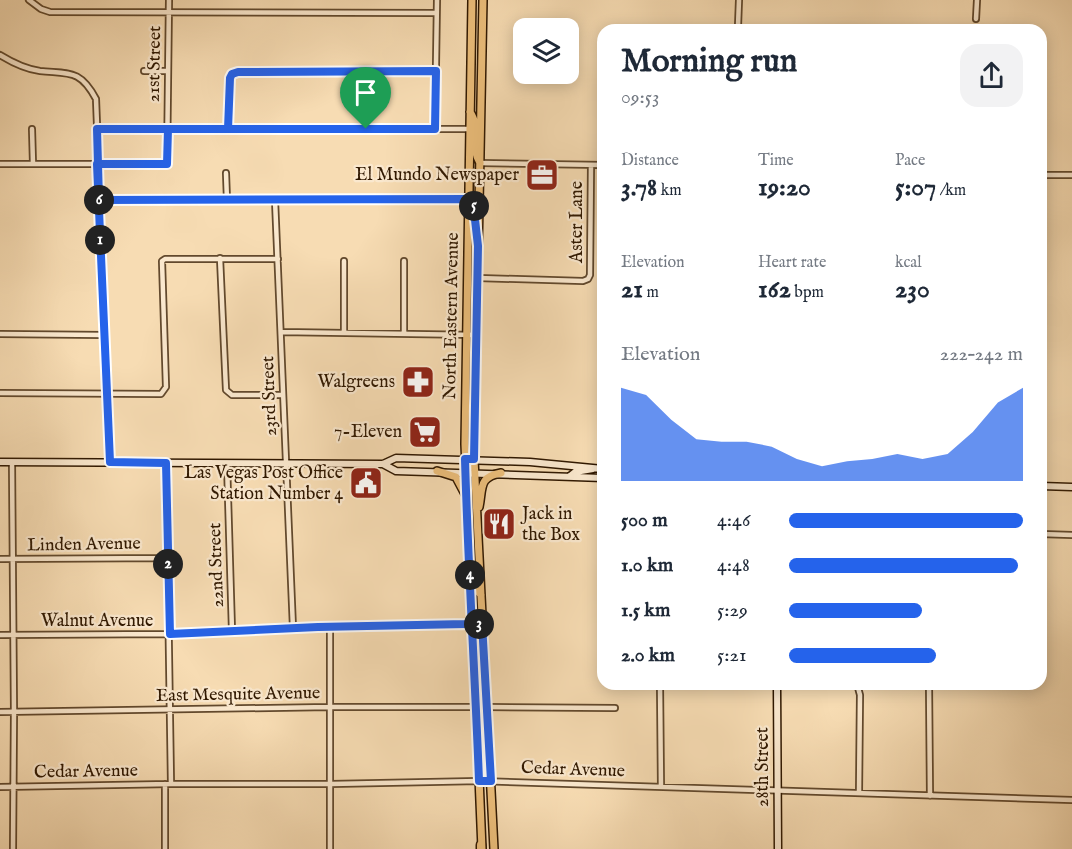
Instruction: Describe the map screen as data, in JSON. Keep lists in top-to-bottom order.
{
  "streets": {
    "main road": ["North Eastern Avenue", "28th Street"],
    "street": [
      "21st Street",
      "Aster Lane",
      "23rd Street",
      "Linden Avenue",
      "22nd Street",
      "Walnut Avenue",
      "East Mesquite Avenue",
      "Cedar Avenue"
    ]
  },
  "crossings": [
    ["Aster Lane", "North Eastern Avenue"],
    ["North Eastern Avenue", "Walnut Avenue"],
    ["North Eastern Avenue", "East Mesquite Avenue"],
    ["North Eastern Avenue", "Cedar Avenue"],
    ["23rd Street", "Walnut Avenue"],
    ["22nd Street", "Walnut Avenue"],
    ["28th Street", "Cedar Avenue"]
  ],
  "places": {
    "office": ["El Mundo Newspaper"],
    "pharmacy": ["Walgreens"],
    "supermarket": ["7-Eleven"],
    "public building": ["Las Vegas Post Office Station Number 4"],
    "restaurant": ["Jack in the Box"]
  },
  "page": {
    "heading": ["Morning run", "09:53"],
    "stats": [
      ["Distance", "3.78 km"],
      ["Time", "19:20"],
      ["Pace", "5:07 /km"],
      ["Elevation", "21 m"],
      ["Heart rate", "162 bpm"],
      ["kcal", "230"]
    ],
    "pins": [
      "6",
      "5",
      "1",
      "2",
      "4",
      "3"
    ],
    "chart": ["Elevation", "222–242 m"],
    "list": [
      {
        "name": "500 m",
        "note": "4:46"
      },
      {
        "name": "1.0 km",
        "note": "4:48"
      },
      {
        "name": "1.5 km",
        "note": "5:29"
      },
      {
        "name": "2.0 km",
        "note": "5:21"
      }
    ]
  }
}
